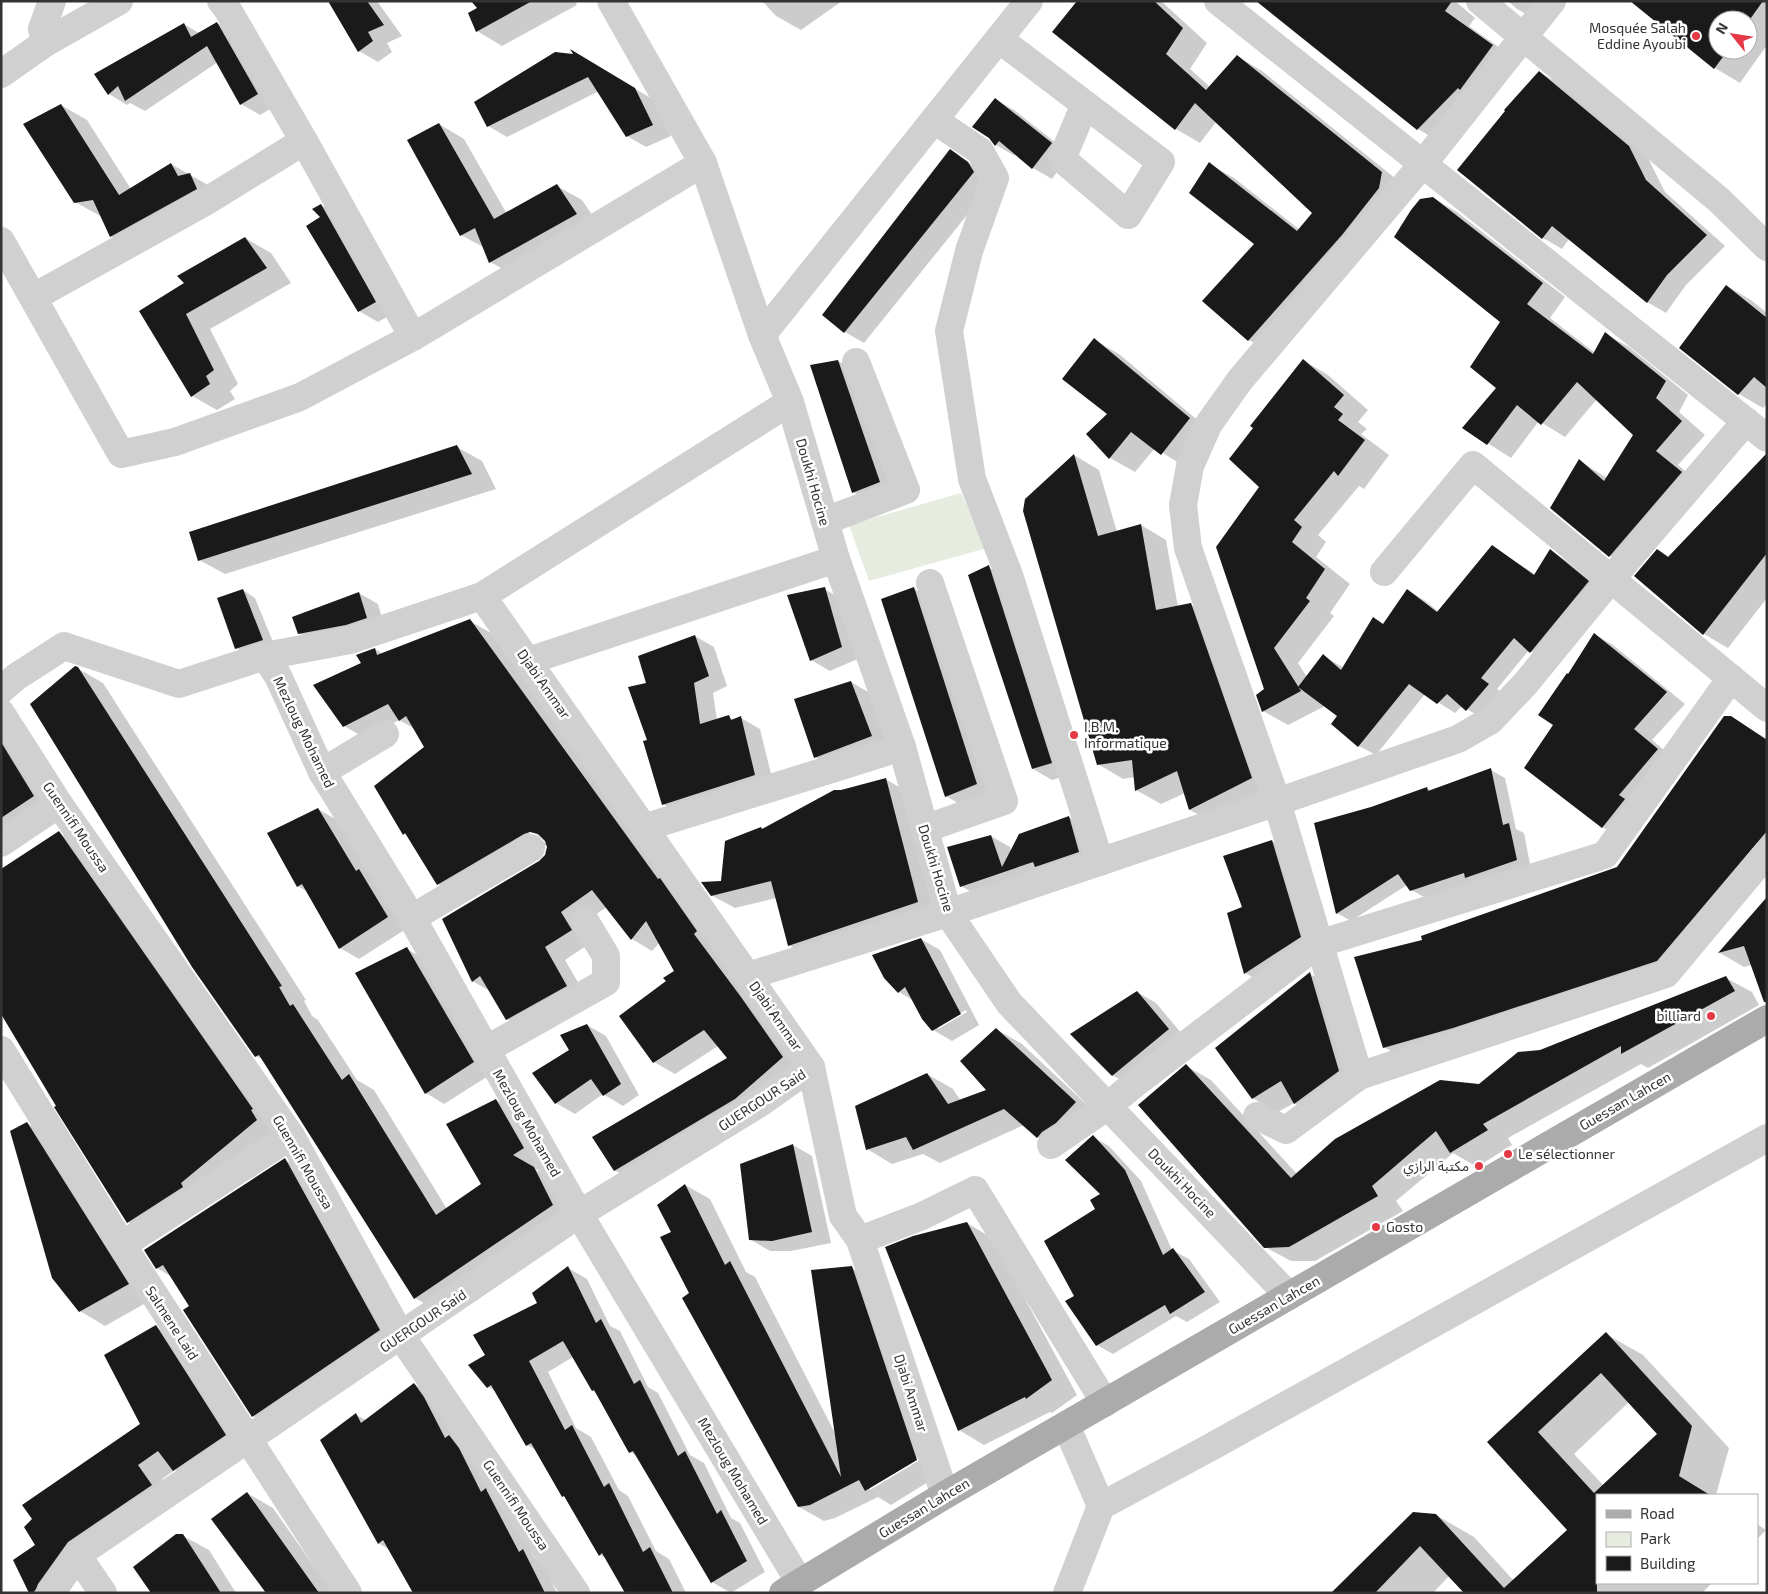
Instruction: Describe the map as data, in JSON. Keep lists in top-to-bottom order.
{
  "streets": {
    "main road": ["Guessan Lahcen"],
    "street": [
      "Doukhi Hocine",
      "Djabi Ammar",
      "Mezloug Mohamed",
      "Guennifi Moussa",
      "GUERGOUR Said",
      "Salmene Laid"
    ]
  },
  "crossings": [
    ["Doukhi Hocine", "Guessan Lahcen"],
    ["Djabi Ammar", "GUERGOUR Said"],
    ["Djabi Ammar", "Guessan Lahcen"],
    ["Mezloug Mohamed", "GUERGOUR Said"],
    ["Mezloug Mohamed", "Guessan Lahcen"],
    ["Guennifi Moussa", "GUERGOUR Said"],
    ["GUERGOUR Said", "Salmene Laid"]
  ],
  "places": [
    "Mosquée Salah Eddine Ayoubi",
    "I.B.M. Informatique",
    "billiard",
    "Le sélectionner",
    "مكتبة الرازي",
    "Gosto"
  ],
  "legend": ["Road", "Park", "Building"],
  "north": "top left"
}
